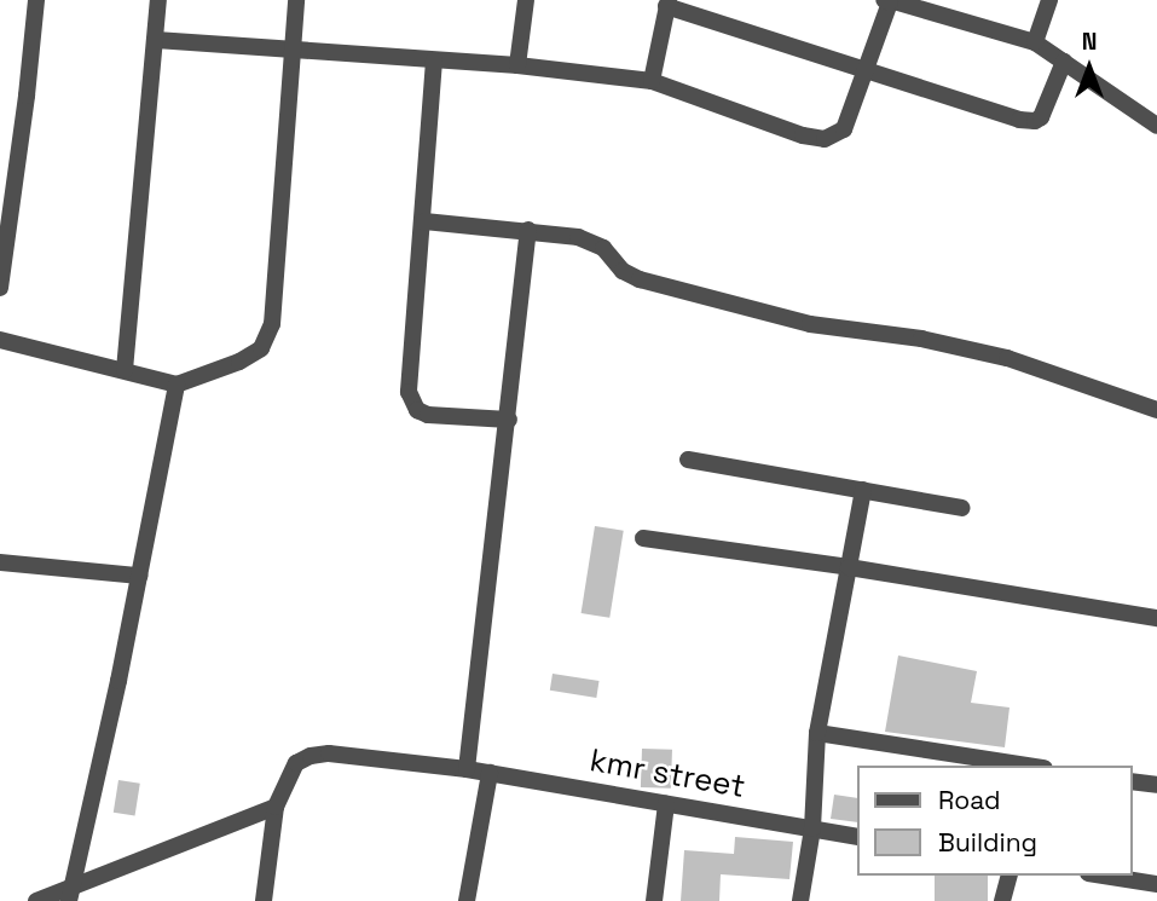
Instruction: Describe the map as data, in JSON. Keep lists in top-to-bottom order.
{
  "streets": {
    "street": ["kmr street"]
  },
  "legend": ["Road", "Building"],
  "north": "top"
}
